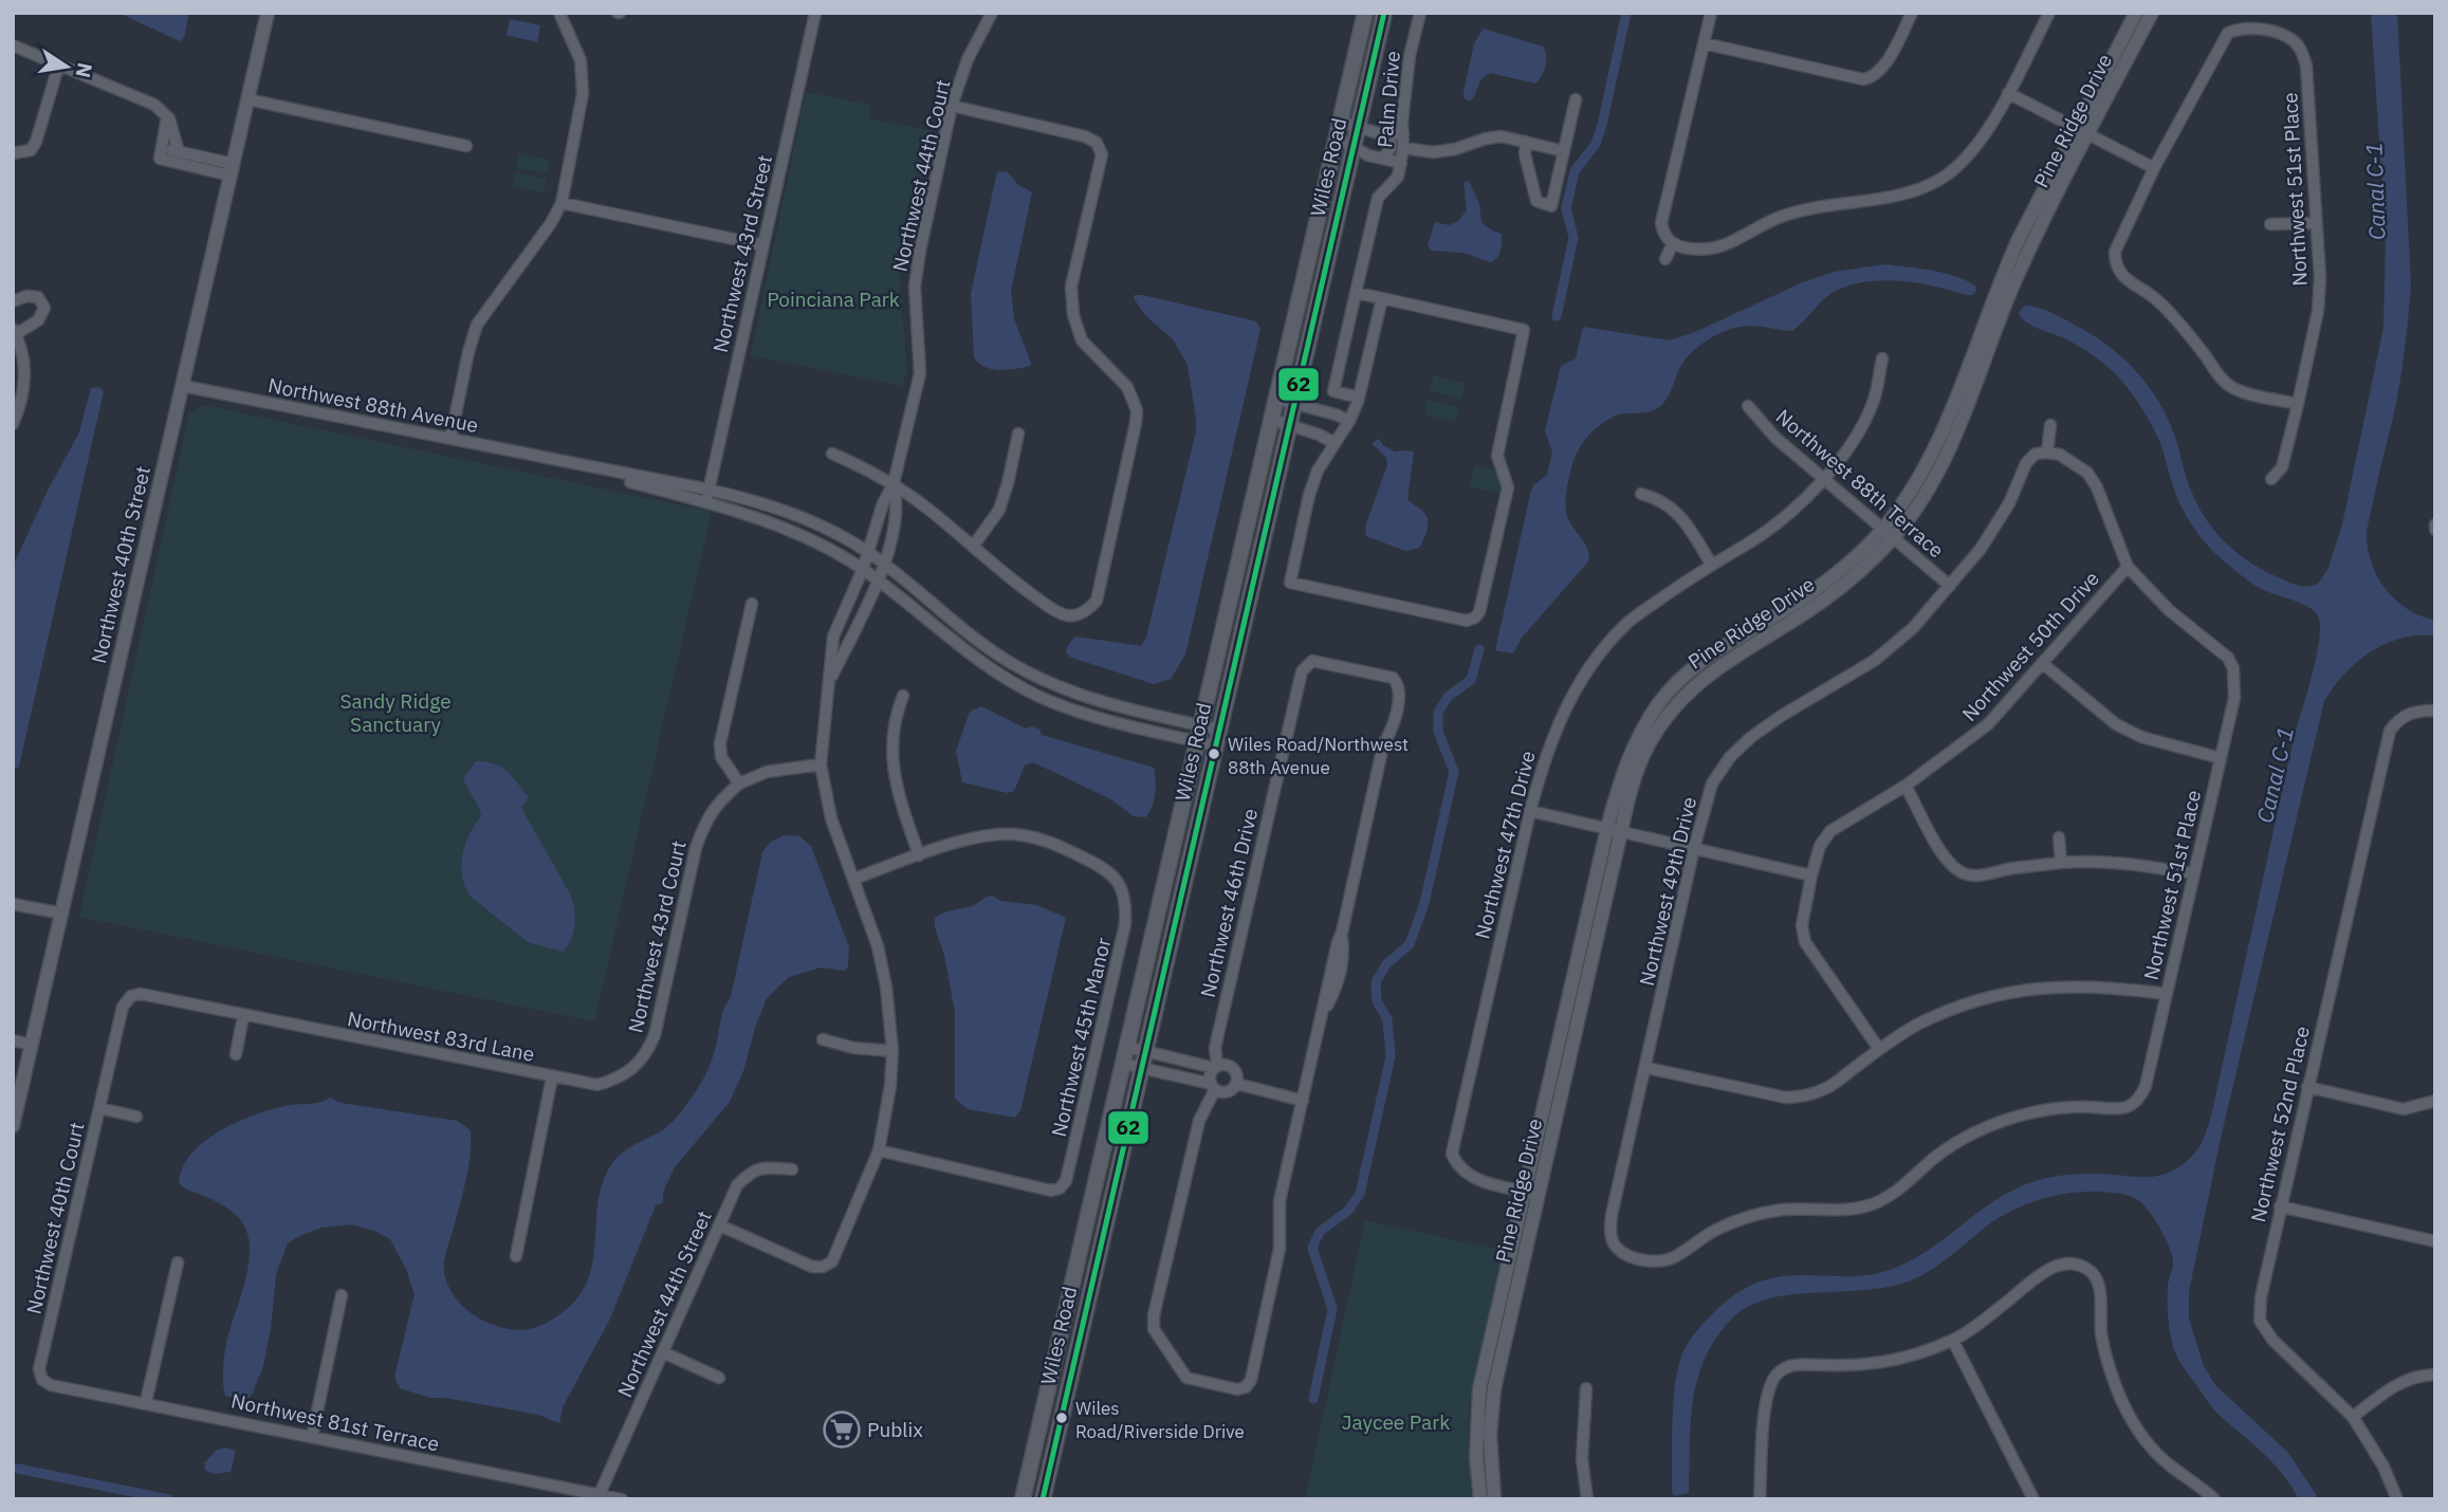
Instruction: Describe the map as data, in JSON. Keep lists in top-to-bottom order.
{
  "streets": {
    "main road": ["Wiles Road"],
    "street": [
      "Palm Drive",
      "Pine Ridge Drive",
      "Northwest 44th Court",
      "Northwest 51st Place",
      "Northwest 43rd Street",
      "Northwest 88th Avenue",
      "Northwest 88th Terrace",
      "Northwest 40th Street",
      "Northwest 50th Drive",
      "Northwest 47th Drive",
      "Northwest 49th Drive",
      "Northwest 46th Drive",
      "Northwest 43rd Court",
      "Northwest 83rd Lane",
      "Northwest 45th Manor",
      "Northwest 52nd Place",
      "Northwest 40th Court",
      "Northwest 44th Street",
      "Northwest 81st Terrace"
    ]
  },
  "crossings": [
    ["Pine Ridge Drive", "Northwest 88th Terrace"],
    ["Pine Ridge Drive", "Northwest 47th Drive"],
    ["Wiles Road", "Northwest 88th Avenue"],
    ["Northwest 44th Court", "Northwest 88th Avenue"],
    ["Northwest 44th Court", "Northwest 45th Manor"],
    ["Northwest 44th Court", "Northwest 44th Street"],
    ["Northwest 51st Place", "Northwest 50th Drive"],
    ["Northwest 51st Place", "Northwest 49th Drive"],
    ["Northwest 43rd Street", "Northwest 88th Avenue"],
    ["Northwest 88th Avenue", "Northwest 40th Street"],
    ["Northwest 88th Terrace", "Northwest 47th Drive"],
    ["Northwest 88th Terrace", "Northwest 49th Drive"],
    ["Northwest 43rd Court", "Northwest 83rd Lane"],
    ["Northwest 83rd Lane", "Northwest 40th Court"],
    ["Northwest 40th Court", "Northwest 81st Terrace"],
    ["Northwest 44th Street", "Northwest 81st Terrace"]
  ],
  "water": ["Canal C-1"],
  "parks": ["Poinciana Park", "Sandy Ridge Sanctuary", "Jaycee Park"],
  "places": {
    "other": ["Wiles Road/Northwest 88th Avenue", "Wiles Road/Riverside Drive"],
    "supermarket": ["Publix"]
  },
  "lines": ["transit line 62"],
  "north": "right"
}
